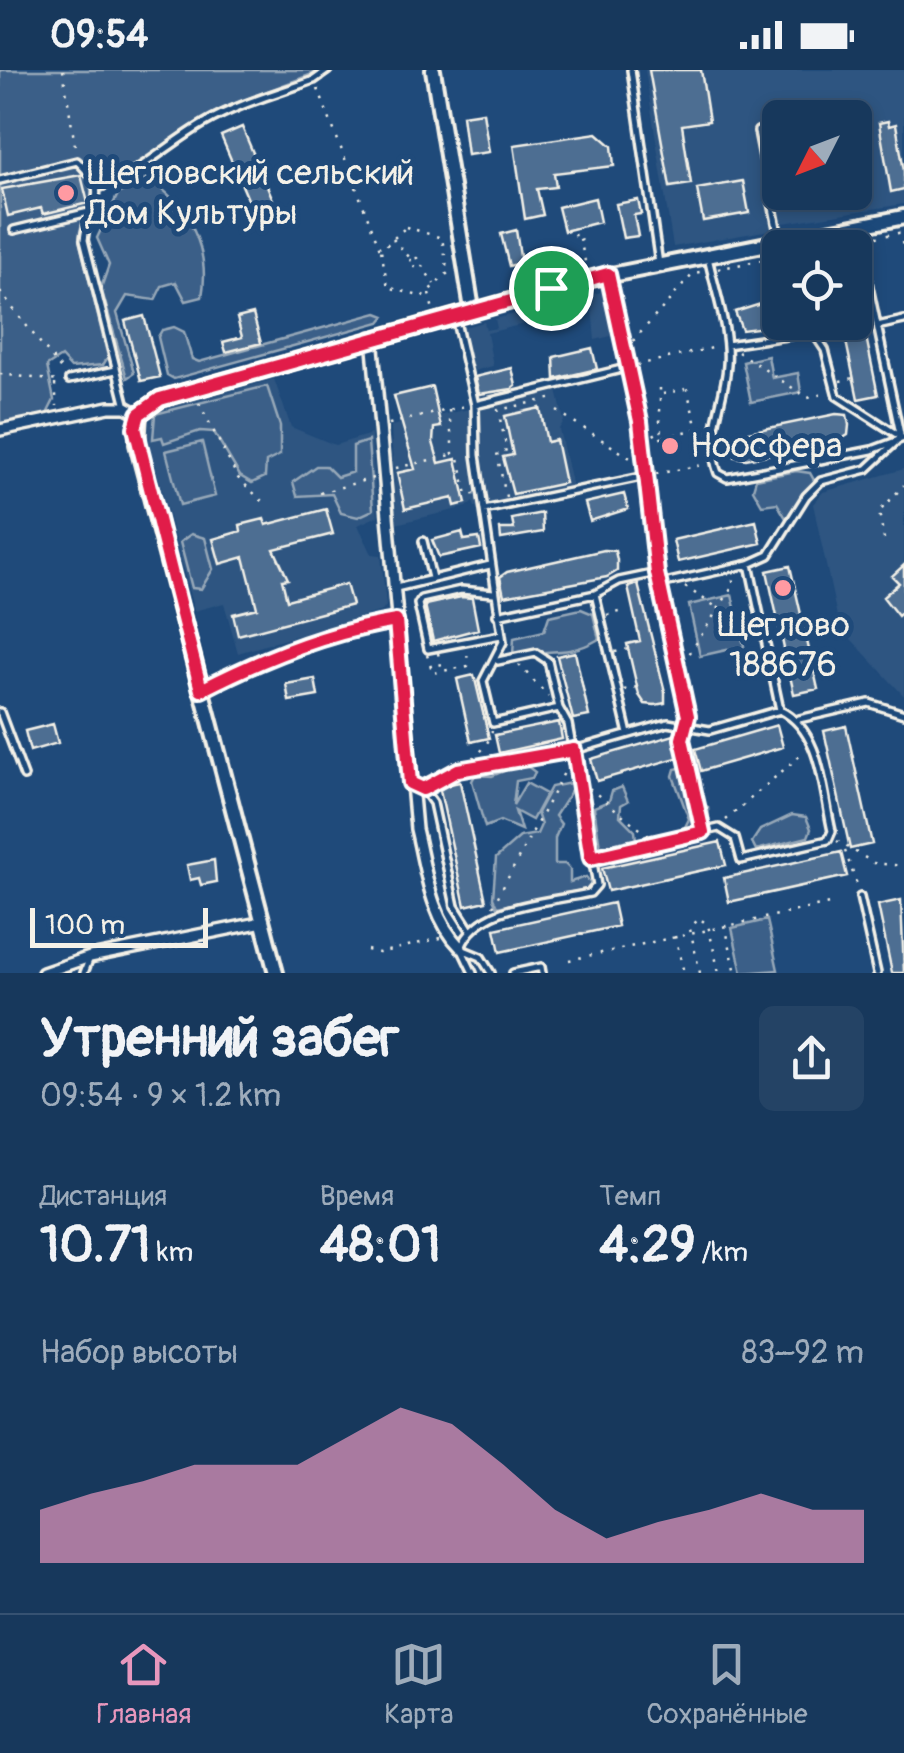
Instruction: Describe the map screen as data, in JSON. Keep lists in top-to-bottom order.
{
  "places": ["Щегловский сельский Дом Культуры", "Ноосфера", "Щеглово 188676"],
  "scale_bar": "100 m",
  "north": "bottom left",
  "page": {
    "status": "09:54",
    "scale": "100 m",
    "heading": ["Утренний забег", "09:54 · 9 × 1.2 km"],
    "stats": [
      ["Дистанция", "10.71 km"],
      ["Время", "48:01"],
      ["Темп", "4:29 /km"]
    ],
    "chart": ["Набор высоты", "83–92 m"],
    "tabs": ["Главная", "Карта", "Сохранённые"]
  }
}
